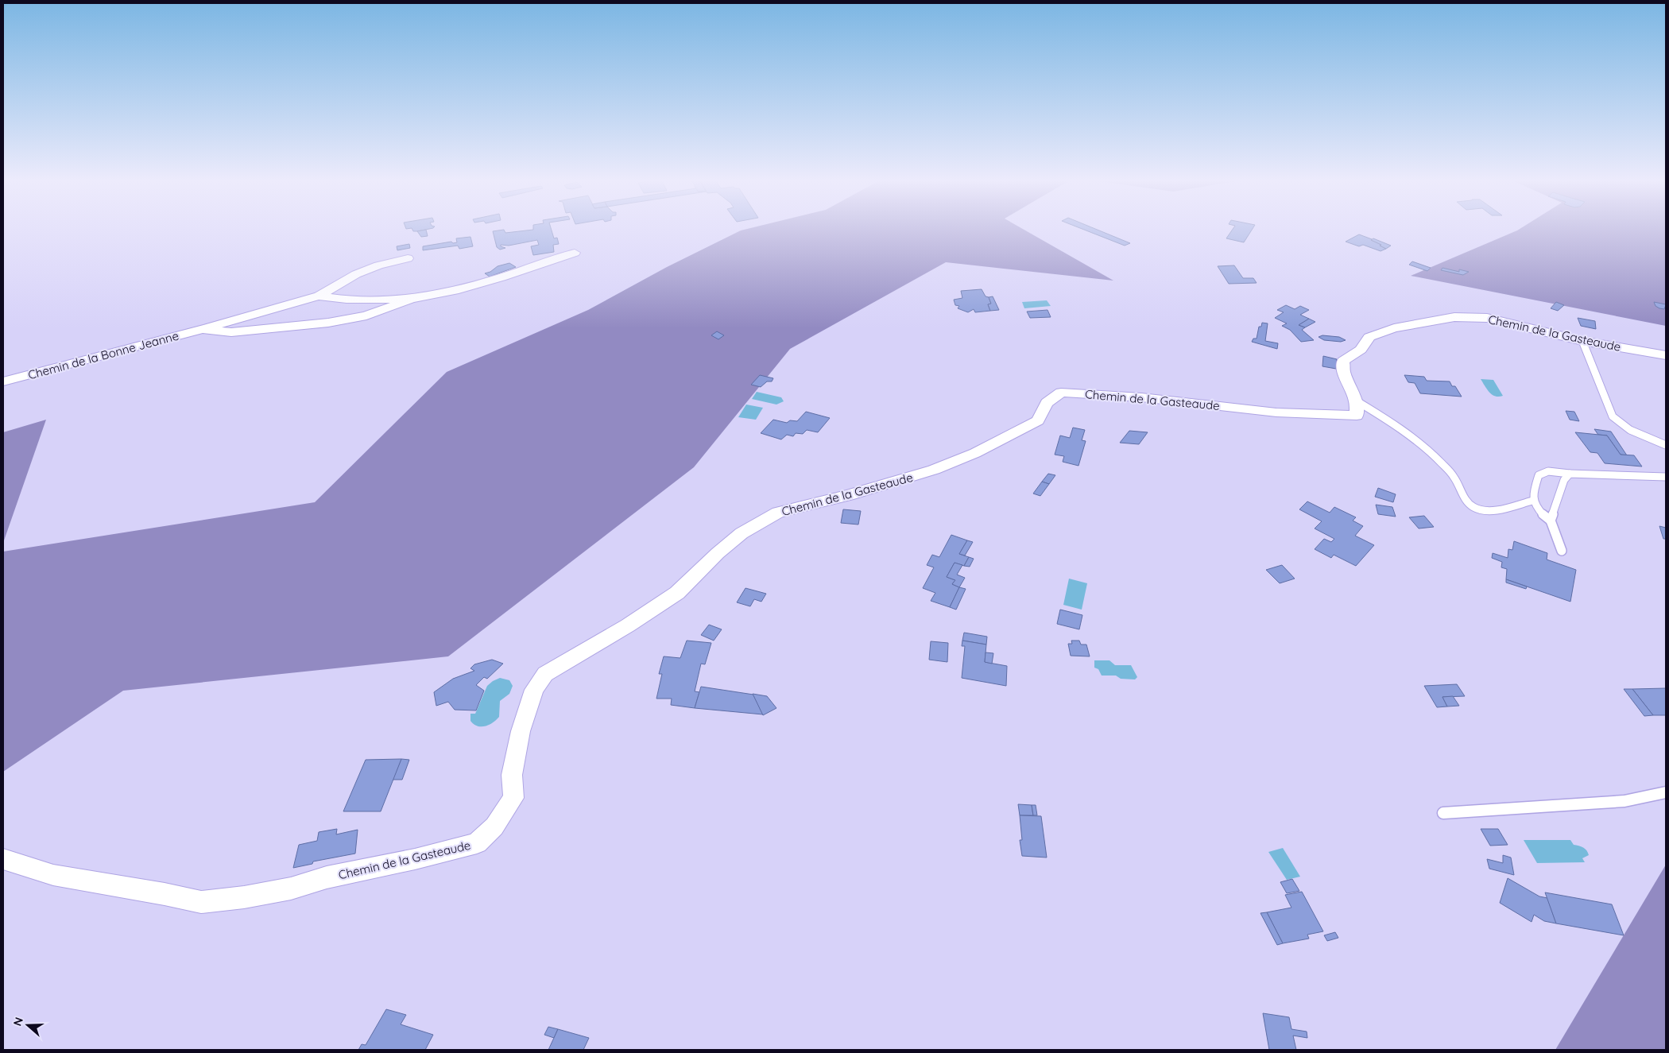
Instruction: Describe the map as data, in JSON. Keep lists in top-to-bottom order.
{
  "streets": {
    "street": ["Chemin de la Gasteaude", "Chemin de la Bonne Jeanne"]
  },
  "north": "left"
}
